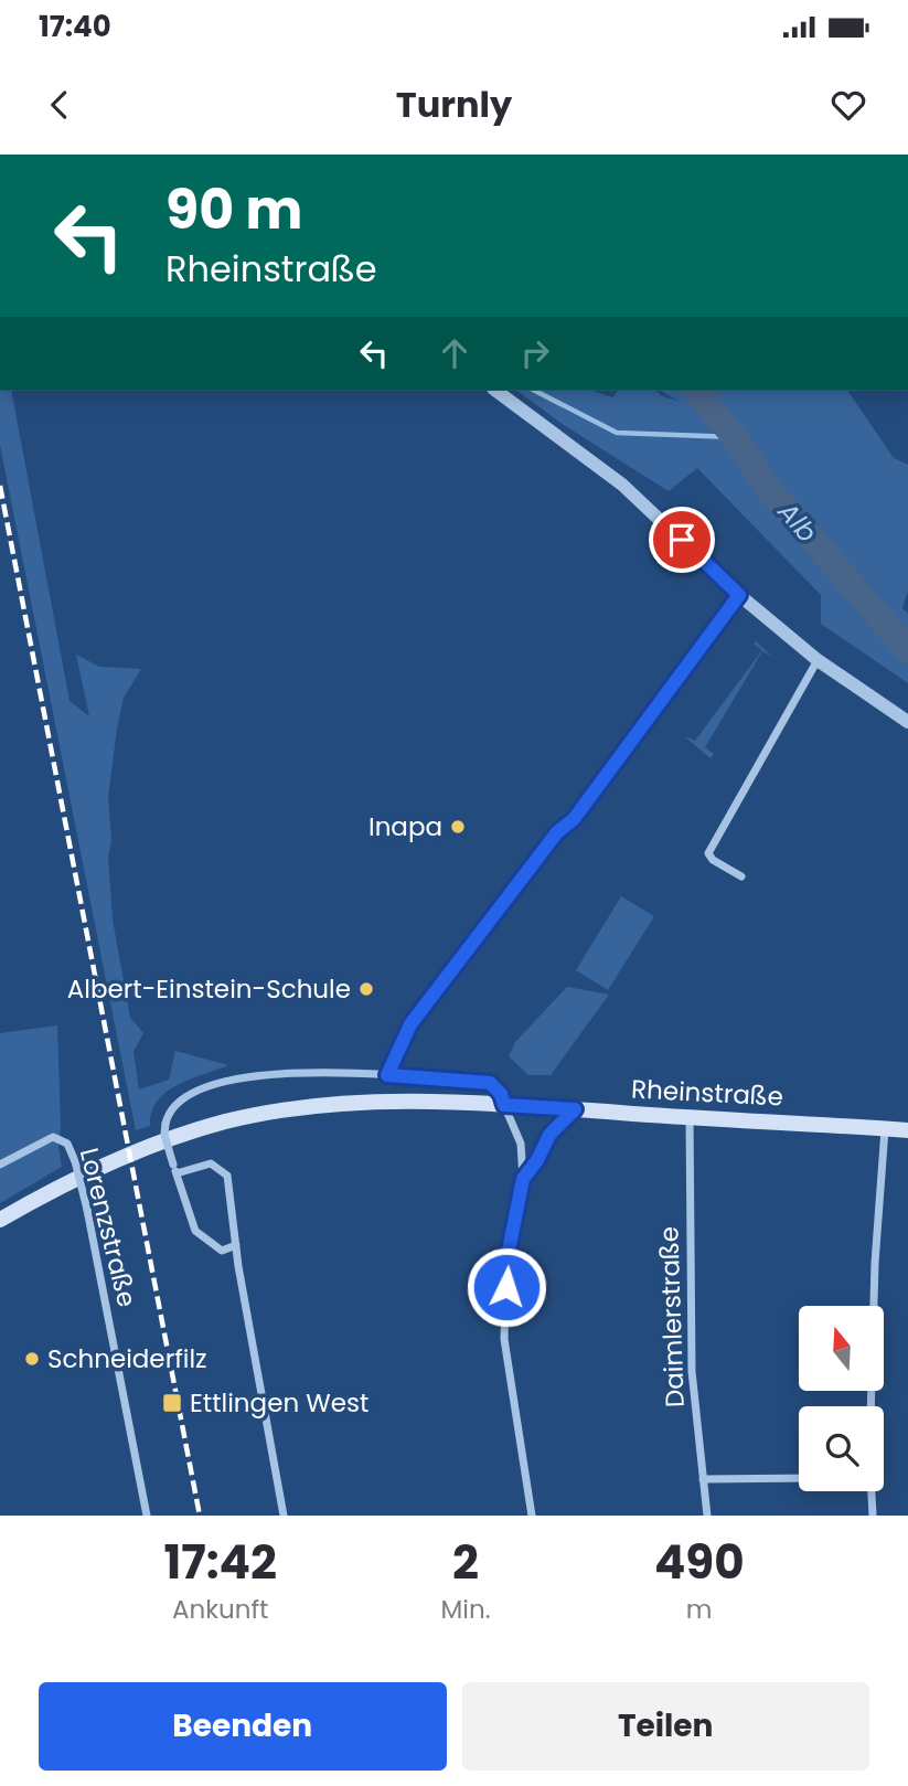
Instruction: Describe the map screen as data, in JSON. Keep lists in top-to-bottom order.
{
  "streets": {
    "main road": ["Rheinstraße"],
    "street": ["Lorenzstraße", "Daimlerstraße"]
  },
  "crossings": [
    ["Rheinstraße", "Daimlerstraße"]
  ],
  "water": ["Alb"],
  "places": {
    "other": ["Inapa", "Albert-Einstein-Schule", "Schneiderfilz"],
    "transit": ["Ettlingen West"]
  },
  "north": "top",
  "page": {
    "status": "17:40",
    "header": "Turnly",
    "turn": ["90 m", "Rheinstraße"],
    "eta": [
      "17:42",
      "Ankunft",
      "2",
      "Min.",
      "490",
      "m"
    ],
    "buttons": ["Beenden", "Teilen"]
  }
}
